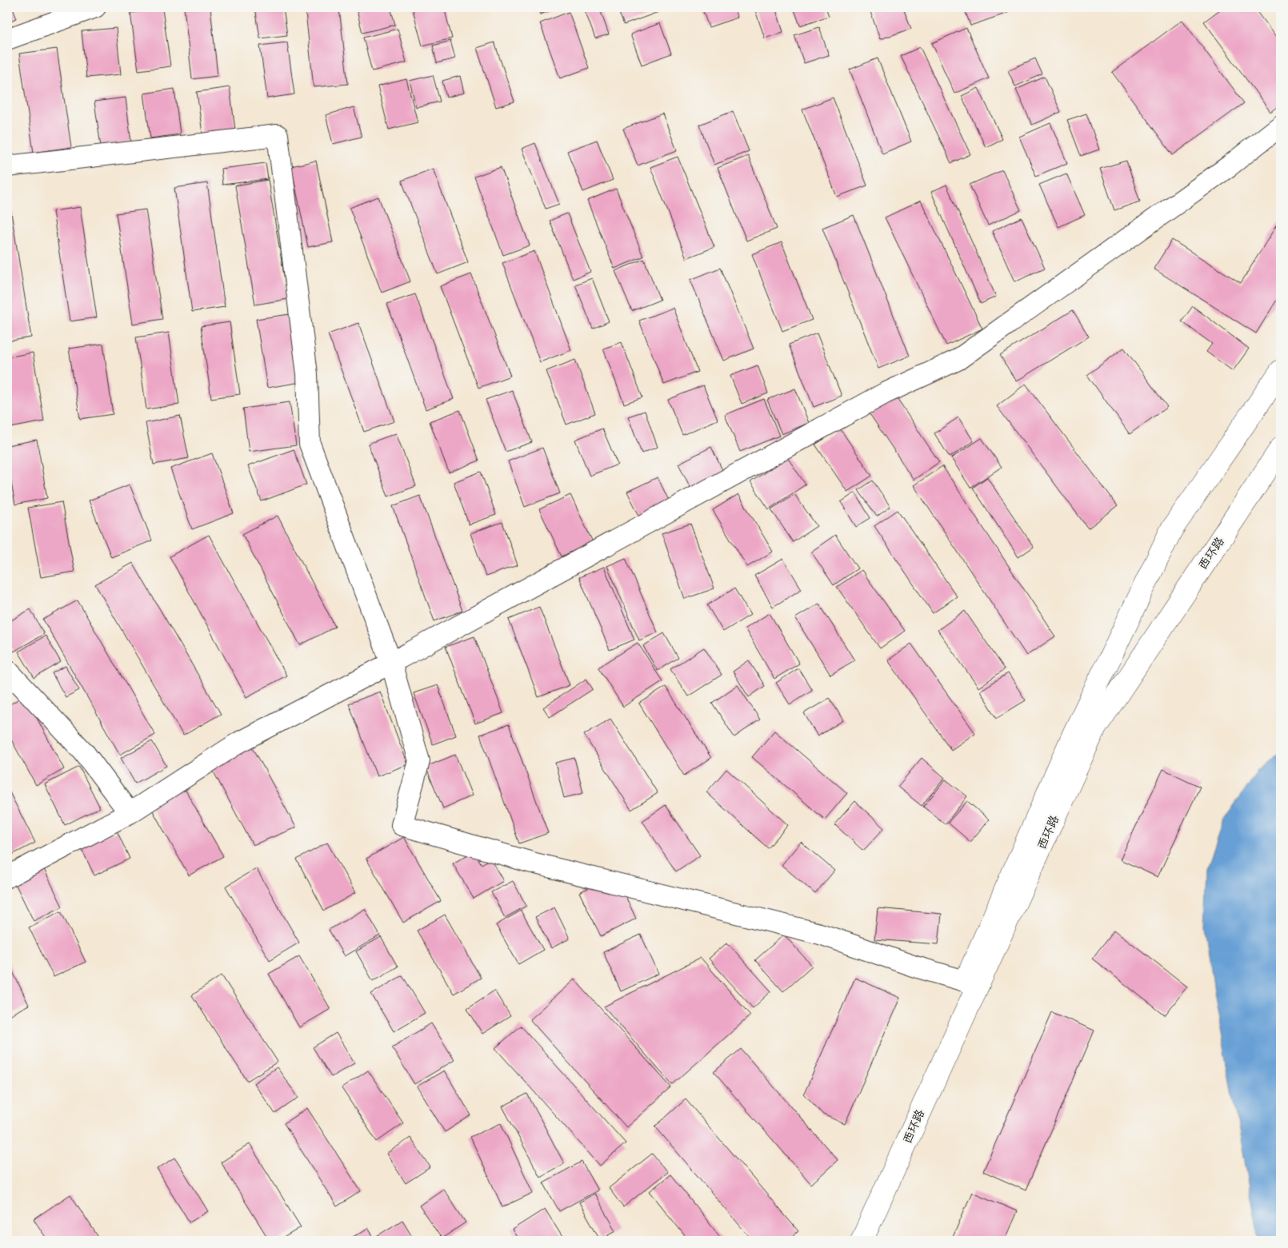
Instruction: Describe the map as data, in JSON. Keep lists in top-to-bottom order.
{
  "streets": {
    "street": ["西环路"]
  }
}
